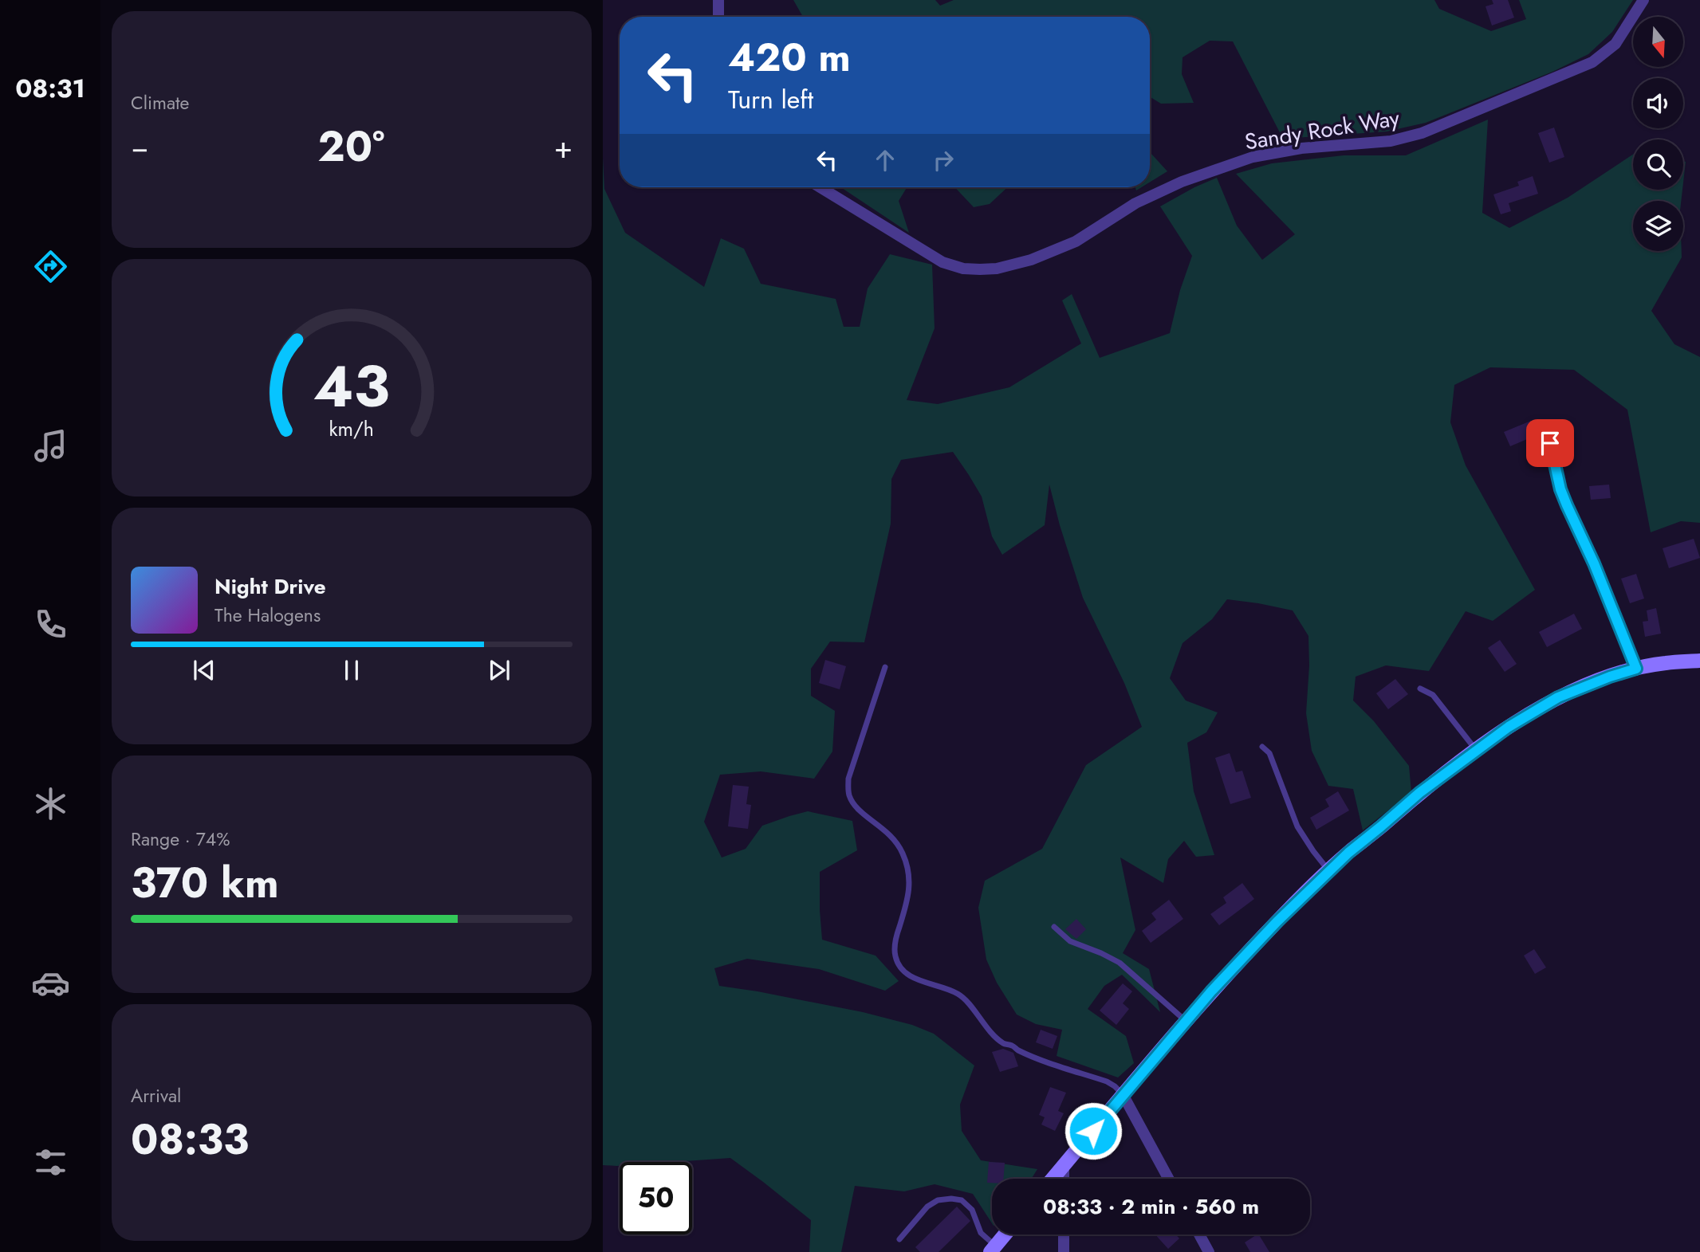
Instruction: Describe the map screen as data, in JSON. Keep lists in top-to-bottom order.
{
  "streets": {
    "street": ["Sandy Rock Way"]
  },
  "north": "bottom",
  "page": {
    "tabs": "08:31",
    "tile": [
      "Climate",
      ["Range · 74%", "370 km"],
      ["Arrival", "08:33"]
    ],
    "turn": ["420 m", "Turn left"],
    "heat": ["−", "20°", "+"],
    "song": ["Night Drive", "The Halogens"],
    "limit": "50",
    "trip": "08:33 · 2 min · 560 m",
    "gauge": ["43", "km/h"]
  }
}
